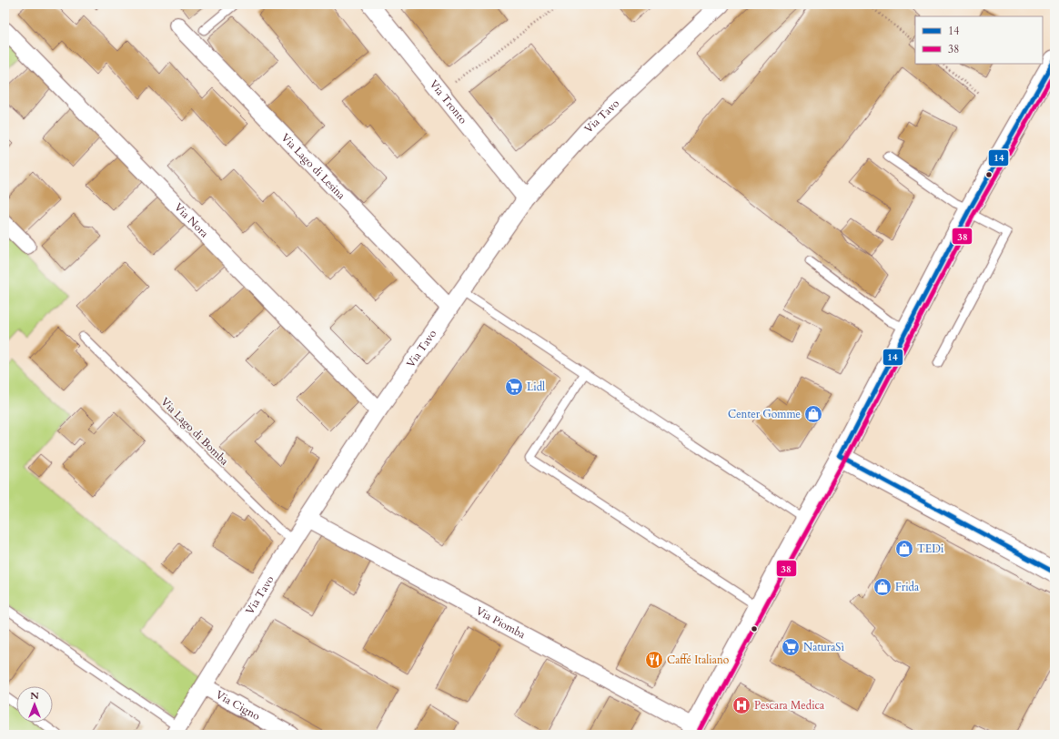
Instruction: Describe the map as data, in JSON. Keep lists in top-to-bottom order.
{
  "streets": {
    "street": [
      "Via Tronto",
      "Via Tavo",
      "Via Lago di Lesina",
      "Via Nora",
      "Via Piomba",
      "Via Cigno"
    ],
    "lane": ["Via Lago di Bomba"]
  },
  "crossings": [
    ["Via Tronto", "Via Tavo"],
    ["Via Tavo", "Via Lago di Lesina"],
    ["Via Tavo", "Via Nora"],
    ["Via Tavo", "Via Lago di Bomba"],
    ["Via Tavo", "Via Piomba"],
    ["Via Tavo", "Via Cigno"]
  ],
  "places": {
    "supermarket": ["Lidl", "NaturaSì"],
    "shop": ["Center Gomme", "TEDi", "Frida"],
    "restaurant": ["Caffé Italiano"],
    "hospital": ["Pescara Medica"]
  },
  "lines": ["transit line 14", "transit line 38"],
  "legend": ["14", "38"],
  "north": "top"
}
